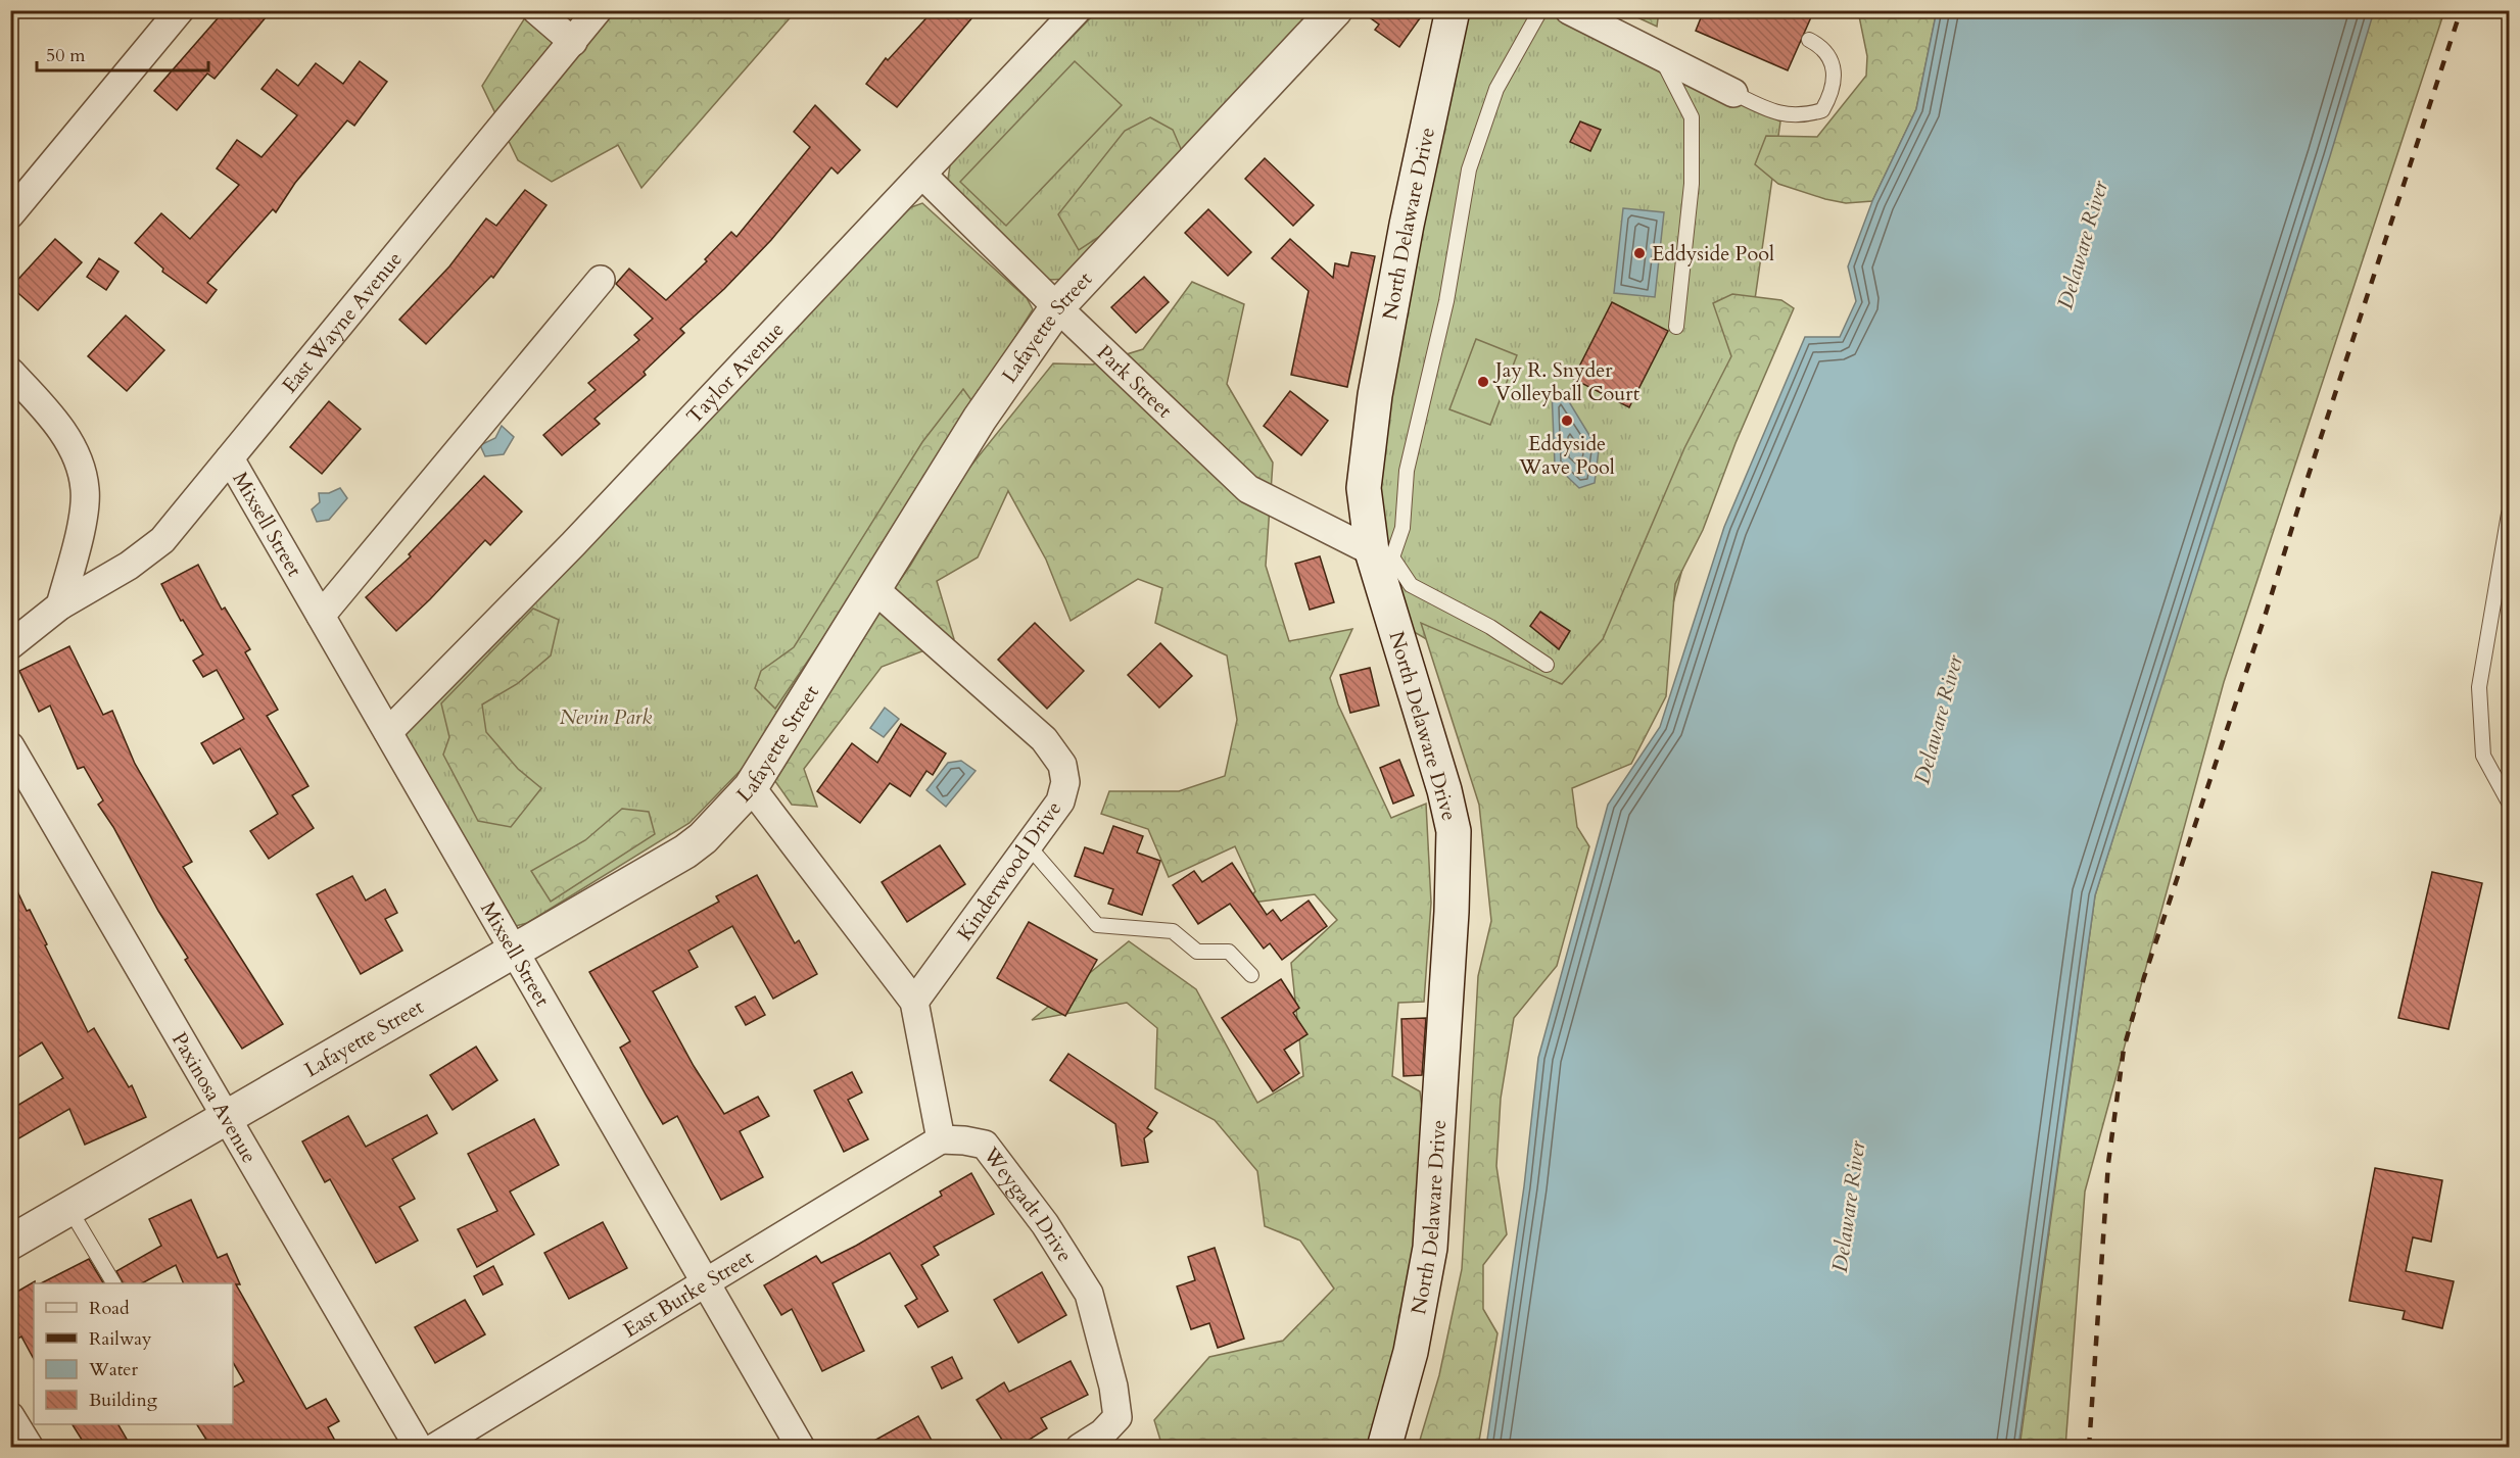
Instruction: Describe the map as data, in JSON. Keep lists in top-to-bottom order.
{
  "streets": {
    "street": [
      "North Delaware Drive",
      "East Wayne Avenue",
      "Lafayette Street",
      "Taylor Avenue",
      "Park Street",
      "Mixsell Street",
      "Kinderwood Drive",
      "Paxinosa Avenue",
      "Weygadt Drive",
      "East Burke Street"
    ]
  },
  "crossings": [
    ["North Delaware Drive", "Park Street"],
    ["East Wayne Avenue", "Mixsell Street"],
    ["Lafayette Street", "Park Street"],
    ["Lafayette Street", "Mixsell Street"],
    ["Lafayette Street", "Kinderwood Drive"],
    ["Lafayette Street", "Paxinosa Avenue"],
    ["Taylor Avenue", "Park Street"],
    ["Taylor Avenue", "Mixsell Street"],
    ["Mixsell Street", "East Burke Street"],
    ["Weygadt Drive", "East Burke Street"]
  ],
  "water": ["Delaware River"],
  "parks": ["Nevin Park"],
  "places": ["Eddyside Pool", "Jay R. Snyder Volleyball Court", "Eddyside Wave Pool"],
  "legend": [
    "Road",
    "Railway",
    "Water",
    "Building"
  ],
  "scale_bar": "50 m"
}
